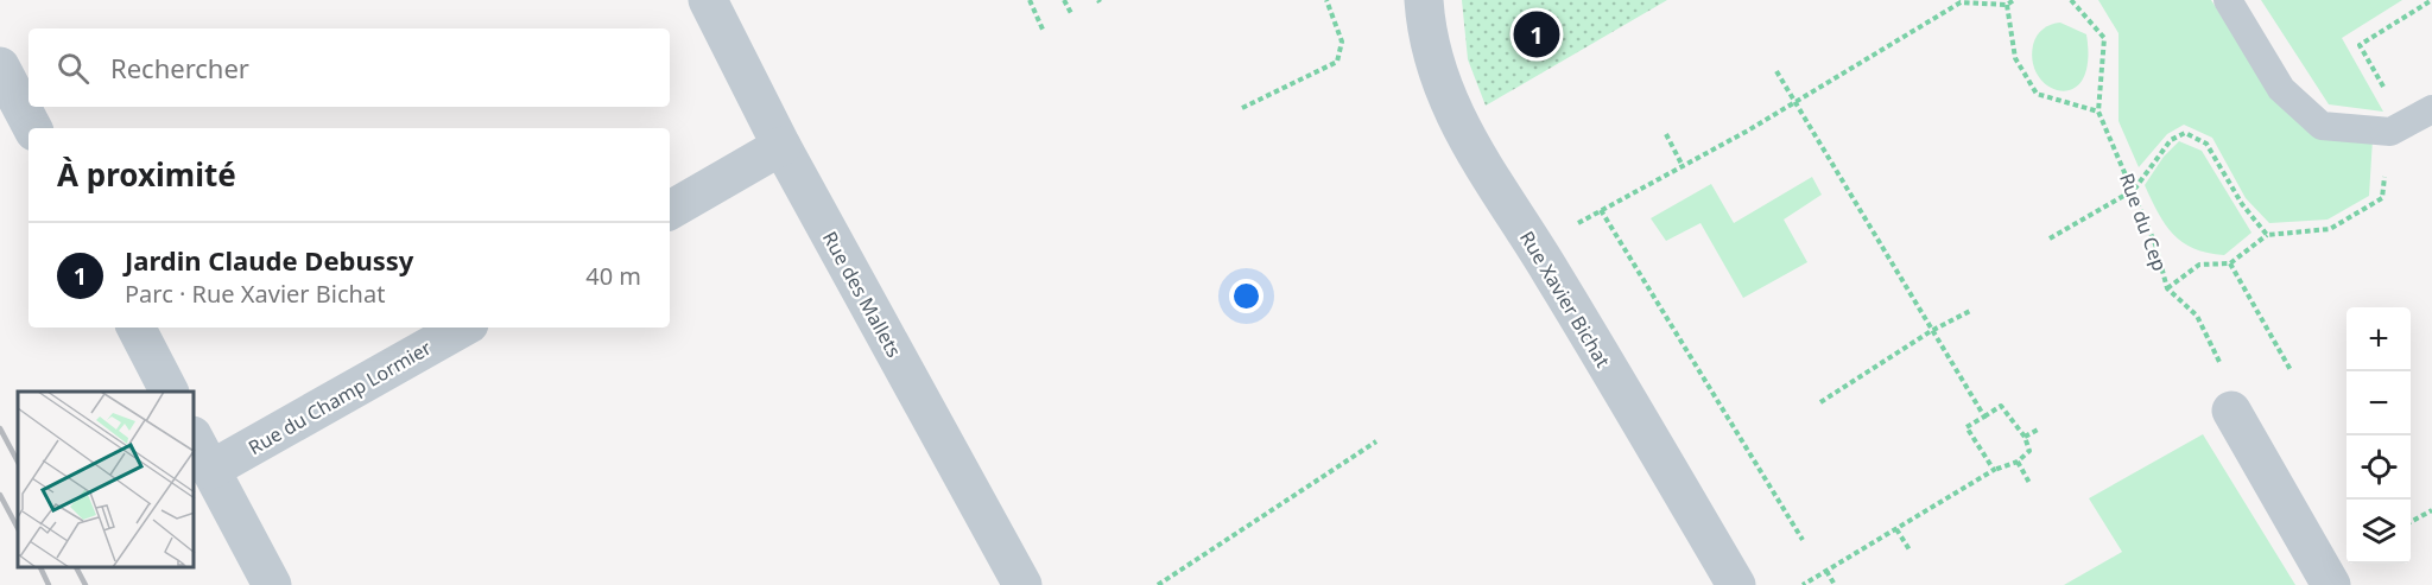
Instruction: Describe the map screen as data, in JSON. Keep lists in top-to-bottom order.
{
  "streets": {
    "street": ["Rue des Mallets", "Rue Xavier Bichat", "Rue du Champ Lormier"],
    "path": ["Rue du Cep"]
  },
  "page": {
    "pins": "1",
    "search": "Rechercher",
    "heading": "À proximité",
    "list": [
      {
        "mark": "1",
        "name": "Jardin Claude Debussy",
        "note": "Parc · Rue Xavier Bichat",
        "value": "40 m"
      }
    ],
    "map_buttons": ["+", "−"]
  }
}
